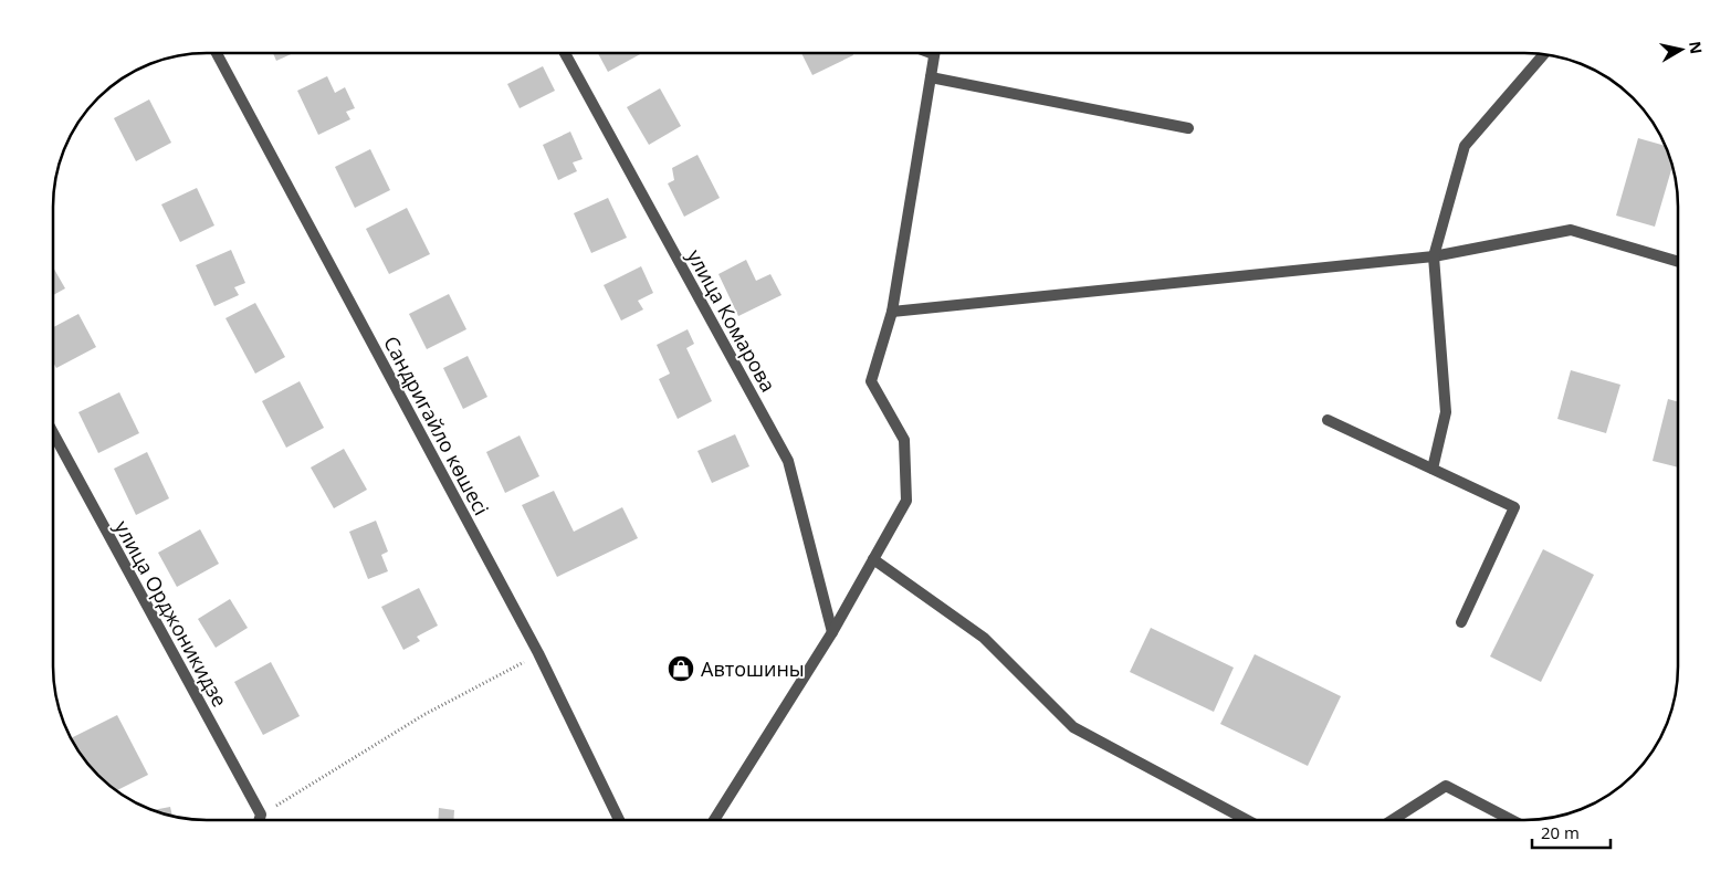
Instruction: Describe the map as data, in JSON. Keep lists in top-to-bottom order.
{
  "streets": {
    "street": ["улица Комарова", "Сандригайло көшесі", "улица Орджоникидзе"]
  },
  "places": {
    "shop": ["Автошины"]
  },
  "scale_bar": "20 m",
  "north": "right"
}
